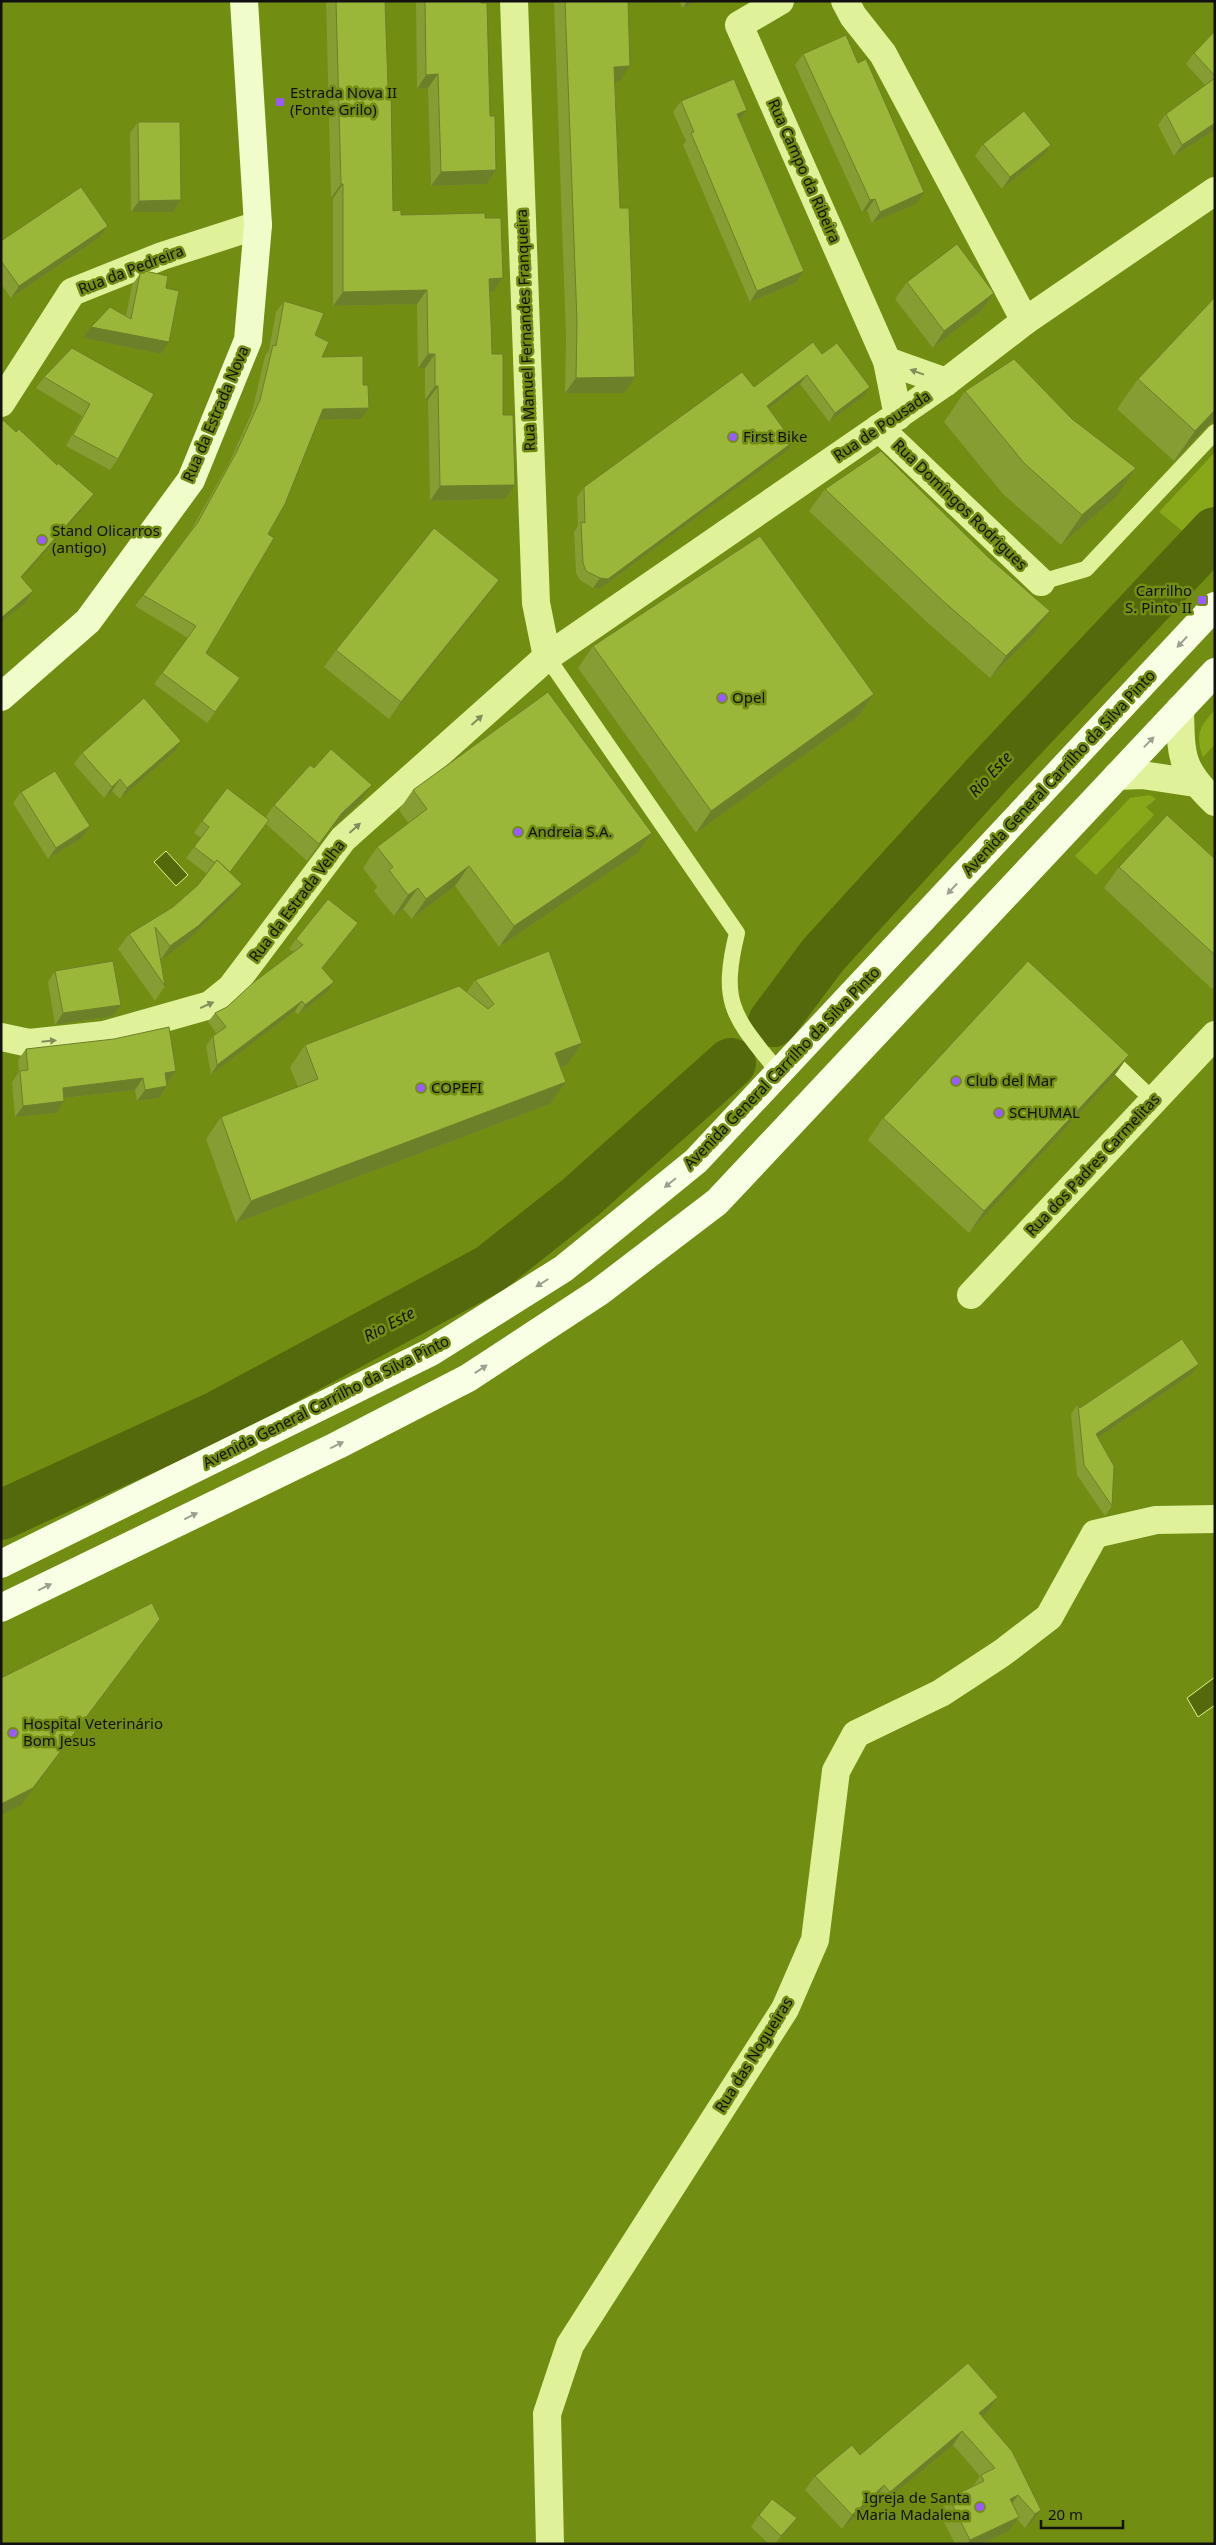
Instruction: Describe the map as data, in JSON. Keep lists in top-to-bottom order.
{
  "streets": {
    "main road": ["Rua da Estrada Nova", "Avenida General Carrilho da Silva Pinto"],
    "street": [
      "Rua Campo da Ribeira",
      "Rua da Pedreira",
      "Rua Manuel Fernandes Franqueira",
      "Rua de Pousada",
      "Rua Domingos Rodrigues",
      "Rua da Estrada Velha",
      "Rua dos Padres Carmelitas",
      "Rua das Nogueiras"
    ]
  },
  "crossings": [
    ["Rua Campo da Ribeira", "Rua de Pousada"],
    ["Rua Campo da Ribeira", "Rua Domingos Rodrigues"],
    ["Rua da Pedreira", "Rua da Estrada Nova"],
    ["Rua Manuel Fernandes Franqueira", "Rua de Pousada"],
    ["Rua Manuel Fernandes Franqueira", "Rua da Estrada Velha"],
    ["Rua de Pousada", "Rua Domingos Rodrigues"],
    ["Rua de Pousada", "Rua da Estrada Velha"]
  ],
  "one_way": ["Rua da Estrada Velha"],
  "water": ["Rio Este"],
  "places": {
    "transit": ["Estrada Nova II (Fonte Grilo)", "Carrilho S. Pinto II"],
    "other": [
      "First Bike",
      "Stand Olicarros (antigo)",
      "Opel",
      "Andreia S.A.",
      "Club del Mar",
      "COPEFI",
      "SCHUMAL",
      "Hospital Veterinário Bom Jesus",
      "Igreja de Santa Maria Madalena"
    ]
  },
  "scale_bar": "20 m"
}
